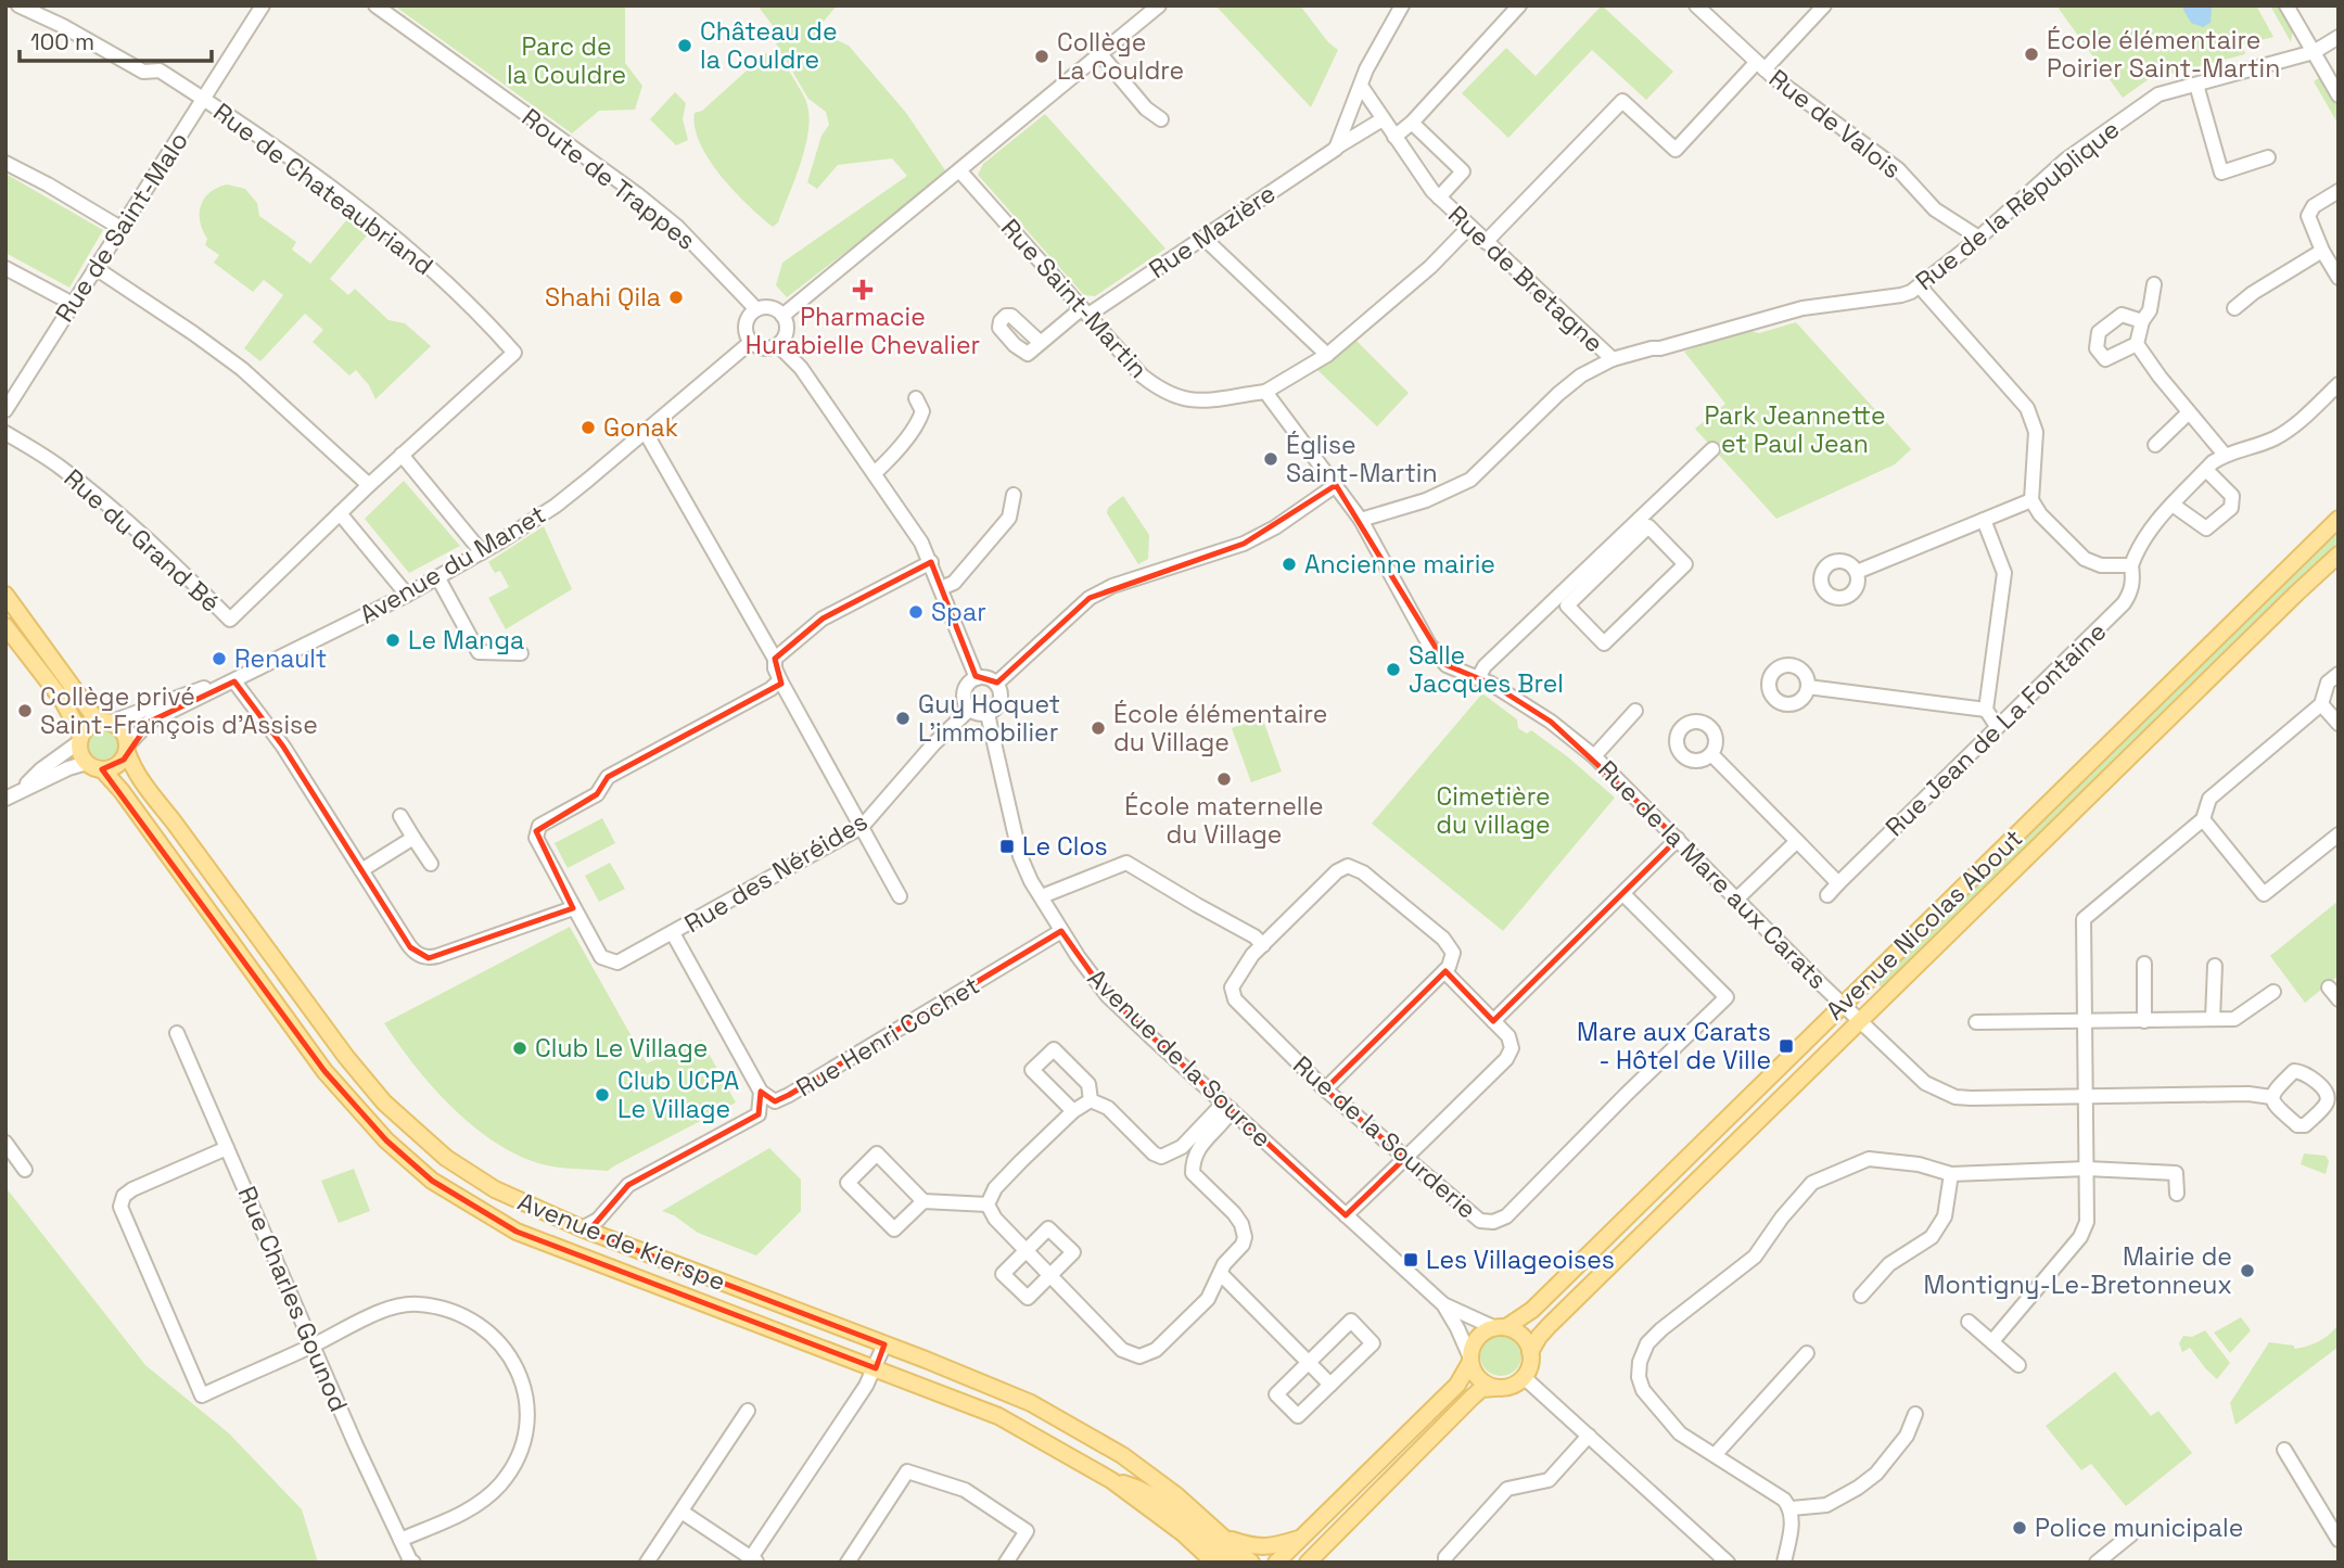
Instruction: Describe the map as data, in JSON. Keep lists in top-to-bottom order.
{
  "streets": {
    "main road": ["Avenue Nicolas About", "Avenue de Kierspe"],
    "street": [
      "Rue de Valois",
      "Route de Trappes",
      "Rue de Chateaubriand",
      "Rue de la République",
      "Rue de Saint-Malo",
      "Rue Mazière",
      "Rue de Bretagne",
      "Rue Saint-Martin",
      "Rue du Grand Bé",
      "Avenue du Manet",
      "Rue Jean de La Fontaine",
      "Rue des Néréides",
      "Rue de la Mare aux Carats",
      "Rue Henri Cochet",
      "Avenue de la Source",
      "Rue de la Sourderie",
      "Rue Charles Gounod"
    ]
  },
  "crossings": [
    ["Rue de Valois", "Rue de la République"],
    ["Route de Trappes", "Avenue du Manet"],
    ["Rue de Chateaubriand", "Rue de Saint-Malo"],
    ["Rue de Chateaubriand", "Rue du Grand Bé"],
    ["Rue de la République", "Rue de Bretagne"],
    ["Rue de la République", "Rue de la Mare aux Carats"],
    ["Rue Mazière", "Rue de Bretagne"],
    ["Rue Mazière", "Rue Saint-Martin"],
    ["Rue Saint-Martin", "Rue de la Mare aux Carats"],
    ["Avenue du Manet", "Avenue de Kierspe"],
    ["Rue des Néréides", "Avenue de la Source"],
    ["Rue de la Mare aux Carats", "Avenue Nicolas About"],
    ["Avenue Nicolas About", "Avenue de la Source"],
    ["Rue Henri Cochet", "Avenue de la Source"],
    ["Rue Henri Cochet", "Avenue de Kierspe"]
  ],
  "parks": ["Parc de la Couldre", "Park Jeannette et Paul Jean", "Cimetière du village"],
  "places": {
    "other": [
      "Château de la Couldre",
      "École élémentaire Poirier Saint-Martin",
      "Collège La Couldre",
      "Shahi Qila",
      "Gonak",
      "Église Saint-Martin",
      "Ancienne mairie",
      "Spar",
      "Le Manga",
      "Renault",
      "Salle Jacques Brel",
      "Collège privé Saint-François d'Assise",
      "Guy Hoquet L'immobilier",
      "École élémentaire du Village",
      "École maternelle du Village",
      "Club Le Village",
      "Club UCPA Le Village",
      "Mairie de Montigny-Le-Bretonneux",
      "Police municipale"
    ],
    "health": ["Pharmacie Hurabielle Chevalier"],
    "transit": ["Le Clos", "Mare aux Carats - Hôtel de Ville", "Les Villageoises"]
  },
  "scale_bar": "100 m"
}
